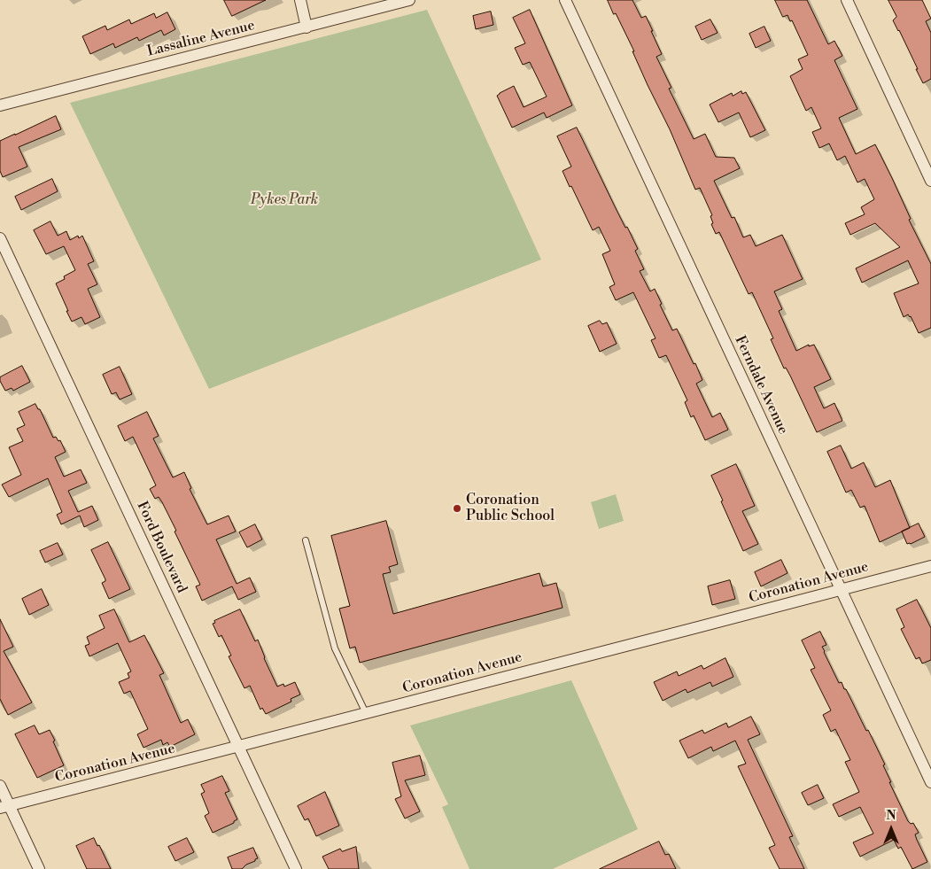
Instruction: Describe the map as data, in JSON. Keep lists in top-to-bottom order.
{
  "streets": {
    "street": [
      "Lassaline Avenue",
      "Ferndale Avenue",
      "Ford Boulevard",
      "Coronation Avenue"
    ]
  },
  "crossings": [
    ["Ferndale Avenue", "Coronation Avenue"],
    ["Ford Boulevard", "Coronation Avenue"]
  ],
  "parks": ["Pykes Park"],
  "places": ["Coronation Public School"],
  "north": "top"
}
